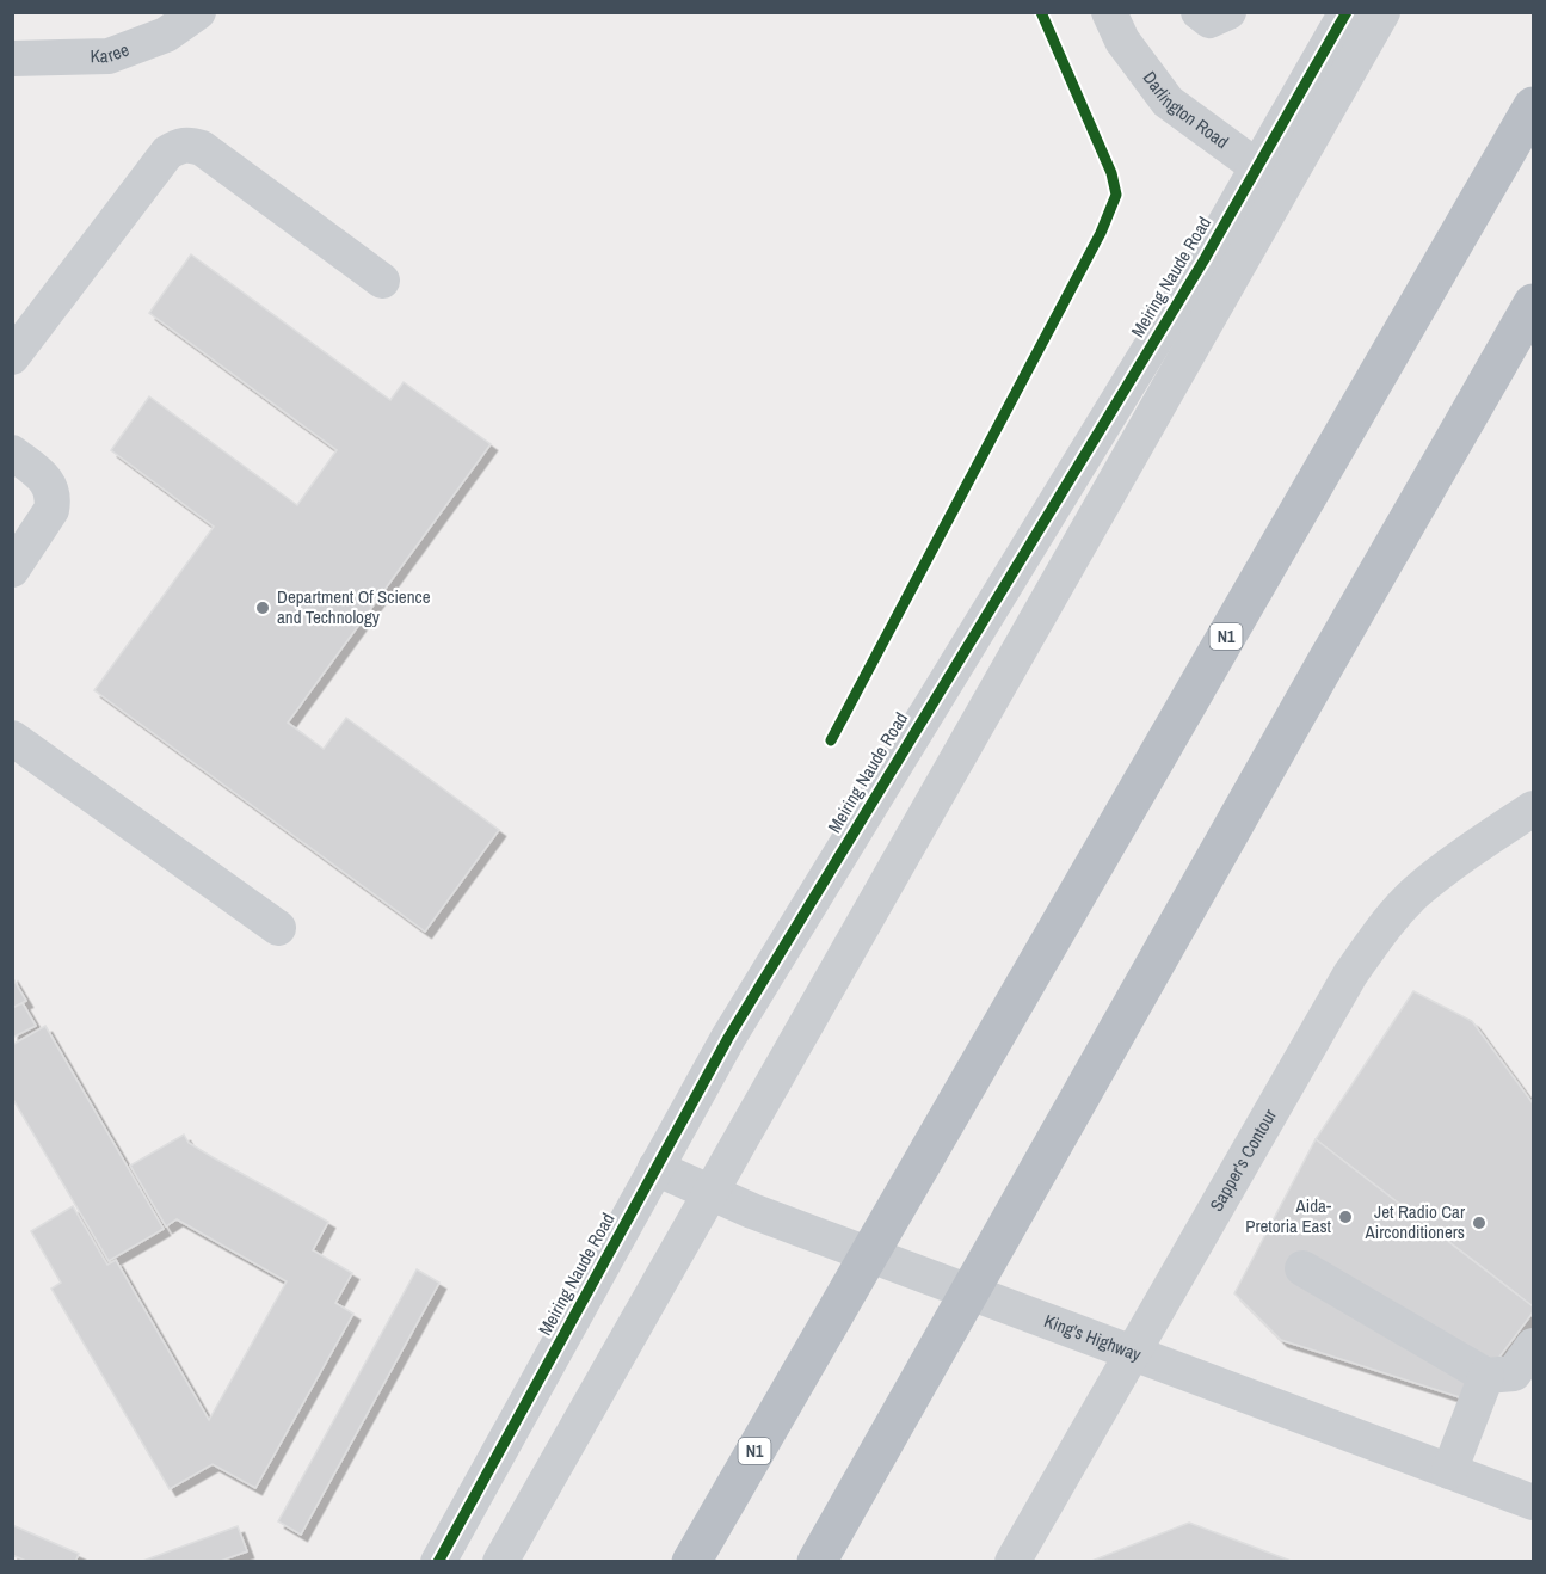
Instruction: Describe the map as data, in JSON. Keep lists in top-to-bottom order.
{
  "streets": {
    "highway": ["N1"],
    "street": [
      "Karee",
      "Darlington Road",
      "Meiring Naude Road",
      "Sapper's Contour",
      "King's Highway"
    ]
  },
  "crossings": [
    ["Darlington Road", "Meiring Naude Road"],
    ["Meiring Naude Road", "King's Highway"],
    ["Sapper's Contour", "King's Highway"]
  ],
  "places": ["Department Of Science and Technology", "Aida- Pretoria East", "Jet Radio Car Airconditioners"]
}
